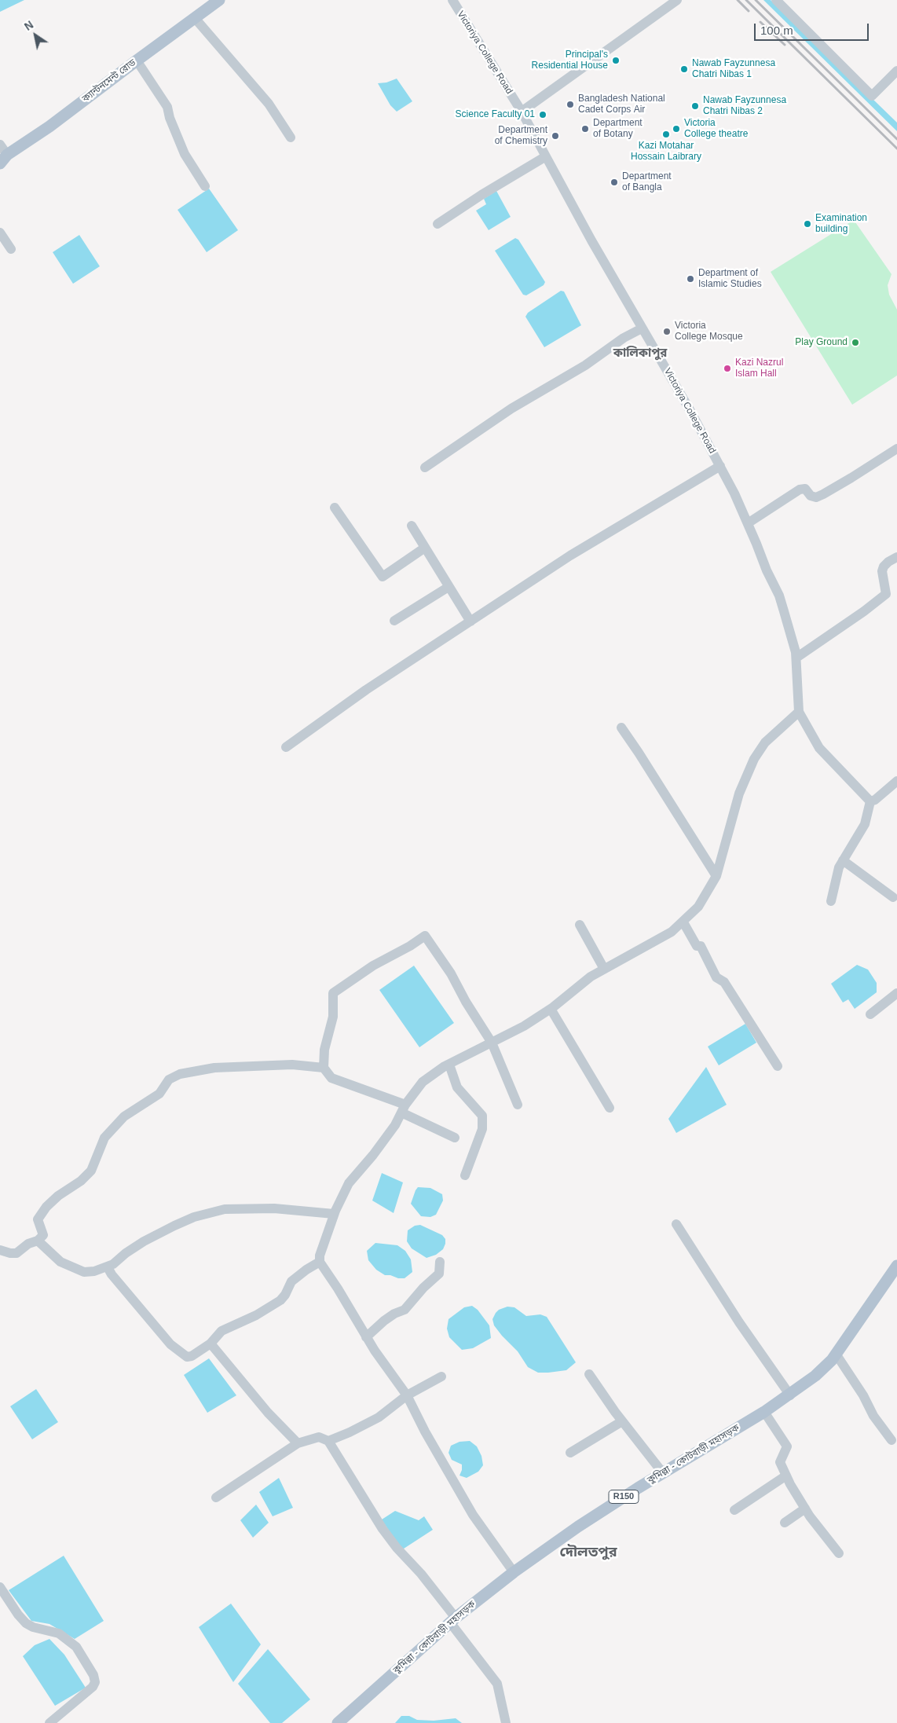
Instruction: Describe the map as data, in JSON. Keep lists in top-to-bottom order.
{
  "streets": {
    "main road": ["ক্যান্টনমেন্ট রোড", "কুমিল্লা - কোটবাড়ী মহাসড়ক", "R150"],
    "street": ["Victoriya College Road"]
  },
  "districts": ["কালিকাপুর", "দৌলতপুর"],
  "places": [
    "Principal's Residential House",
    "Nawab Fayzunnesa Chatri Nibas 1",
    "Bangladesh National Cadet Corps Air",
    "Nawab Fayzunnesa Chatri Nibas 2",
    "Science Faculty 01",
    "Department of Botany",
    "Victoria College theatre",
    "Kazi Motahar Hossain Laibrary",
    "Department of Chemistry",
    "Department of Bangla",
    "Examination building",
    "Department of Islamic Studies",
    "Victoria College Mosque",
    "Play Ground",
    "Kazi Nazrul Islam Hall"
  ],
  "scale_bar": "100 m",
  "north": "top left"
}
